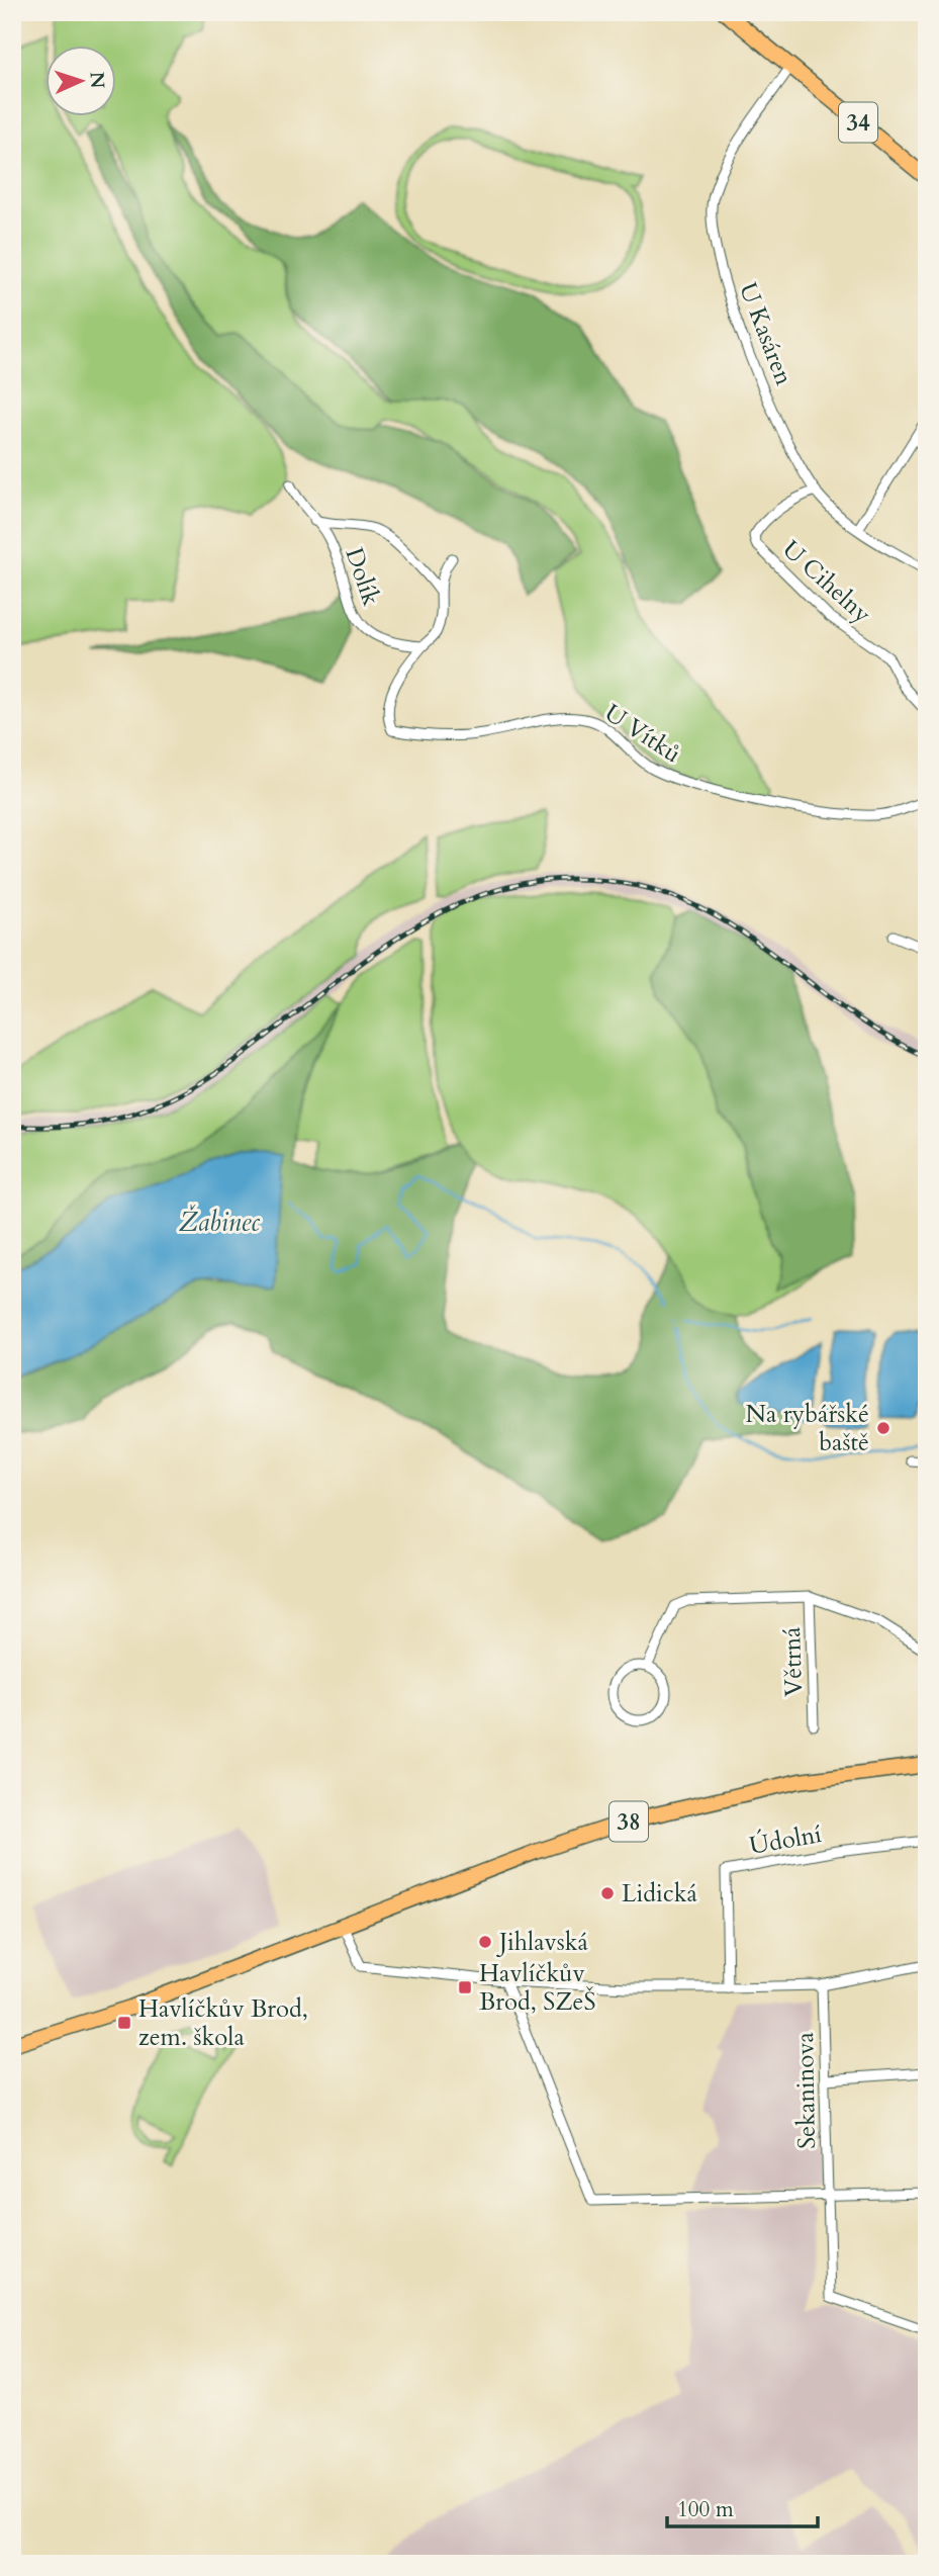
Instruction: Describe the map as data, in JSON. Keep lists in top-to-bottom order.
{
  "streets": {
    "main road": ["34", "38"],
    "street": [
      "U Kasáren",
      "Dolík",
      "U Cihelny",
      "U Vítků",
      "Větrná",
      "Údolní",
      "Sekaninova"
    ]
  },
  "crossings": [
    ["34", "U Kasáren"],
    ["U Kasáren", "U Cihelny"],
    ["Dolík", "U Vítků"]
  ],
  "water": ["Žabinec"],
  "places": {
    "other": ["Na rybářské baště", "Lidická", "Jihlavská"],
    "transit": ["Havlíčkův Brod, SZeŠ", "Havlíčkův Brod, zem. škola"]
  },
  "scale_bar": "100 m",
  "north": "right"
}
